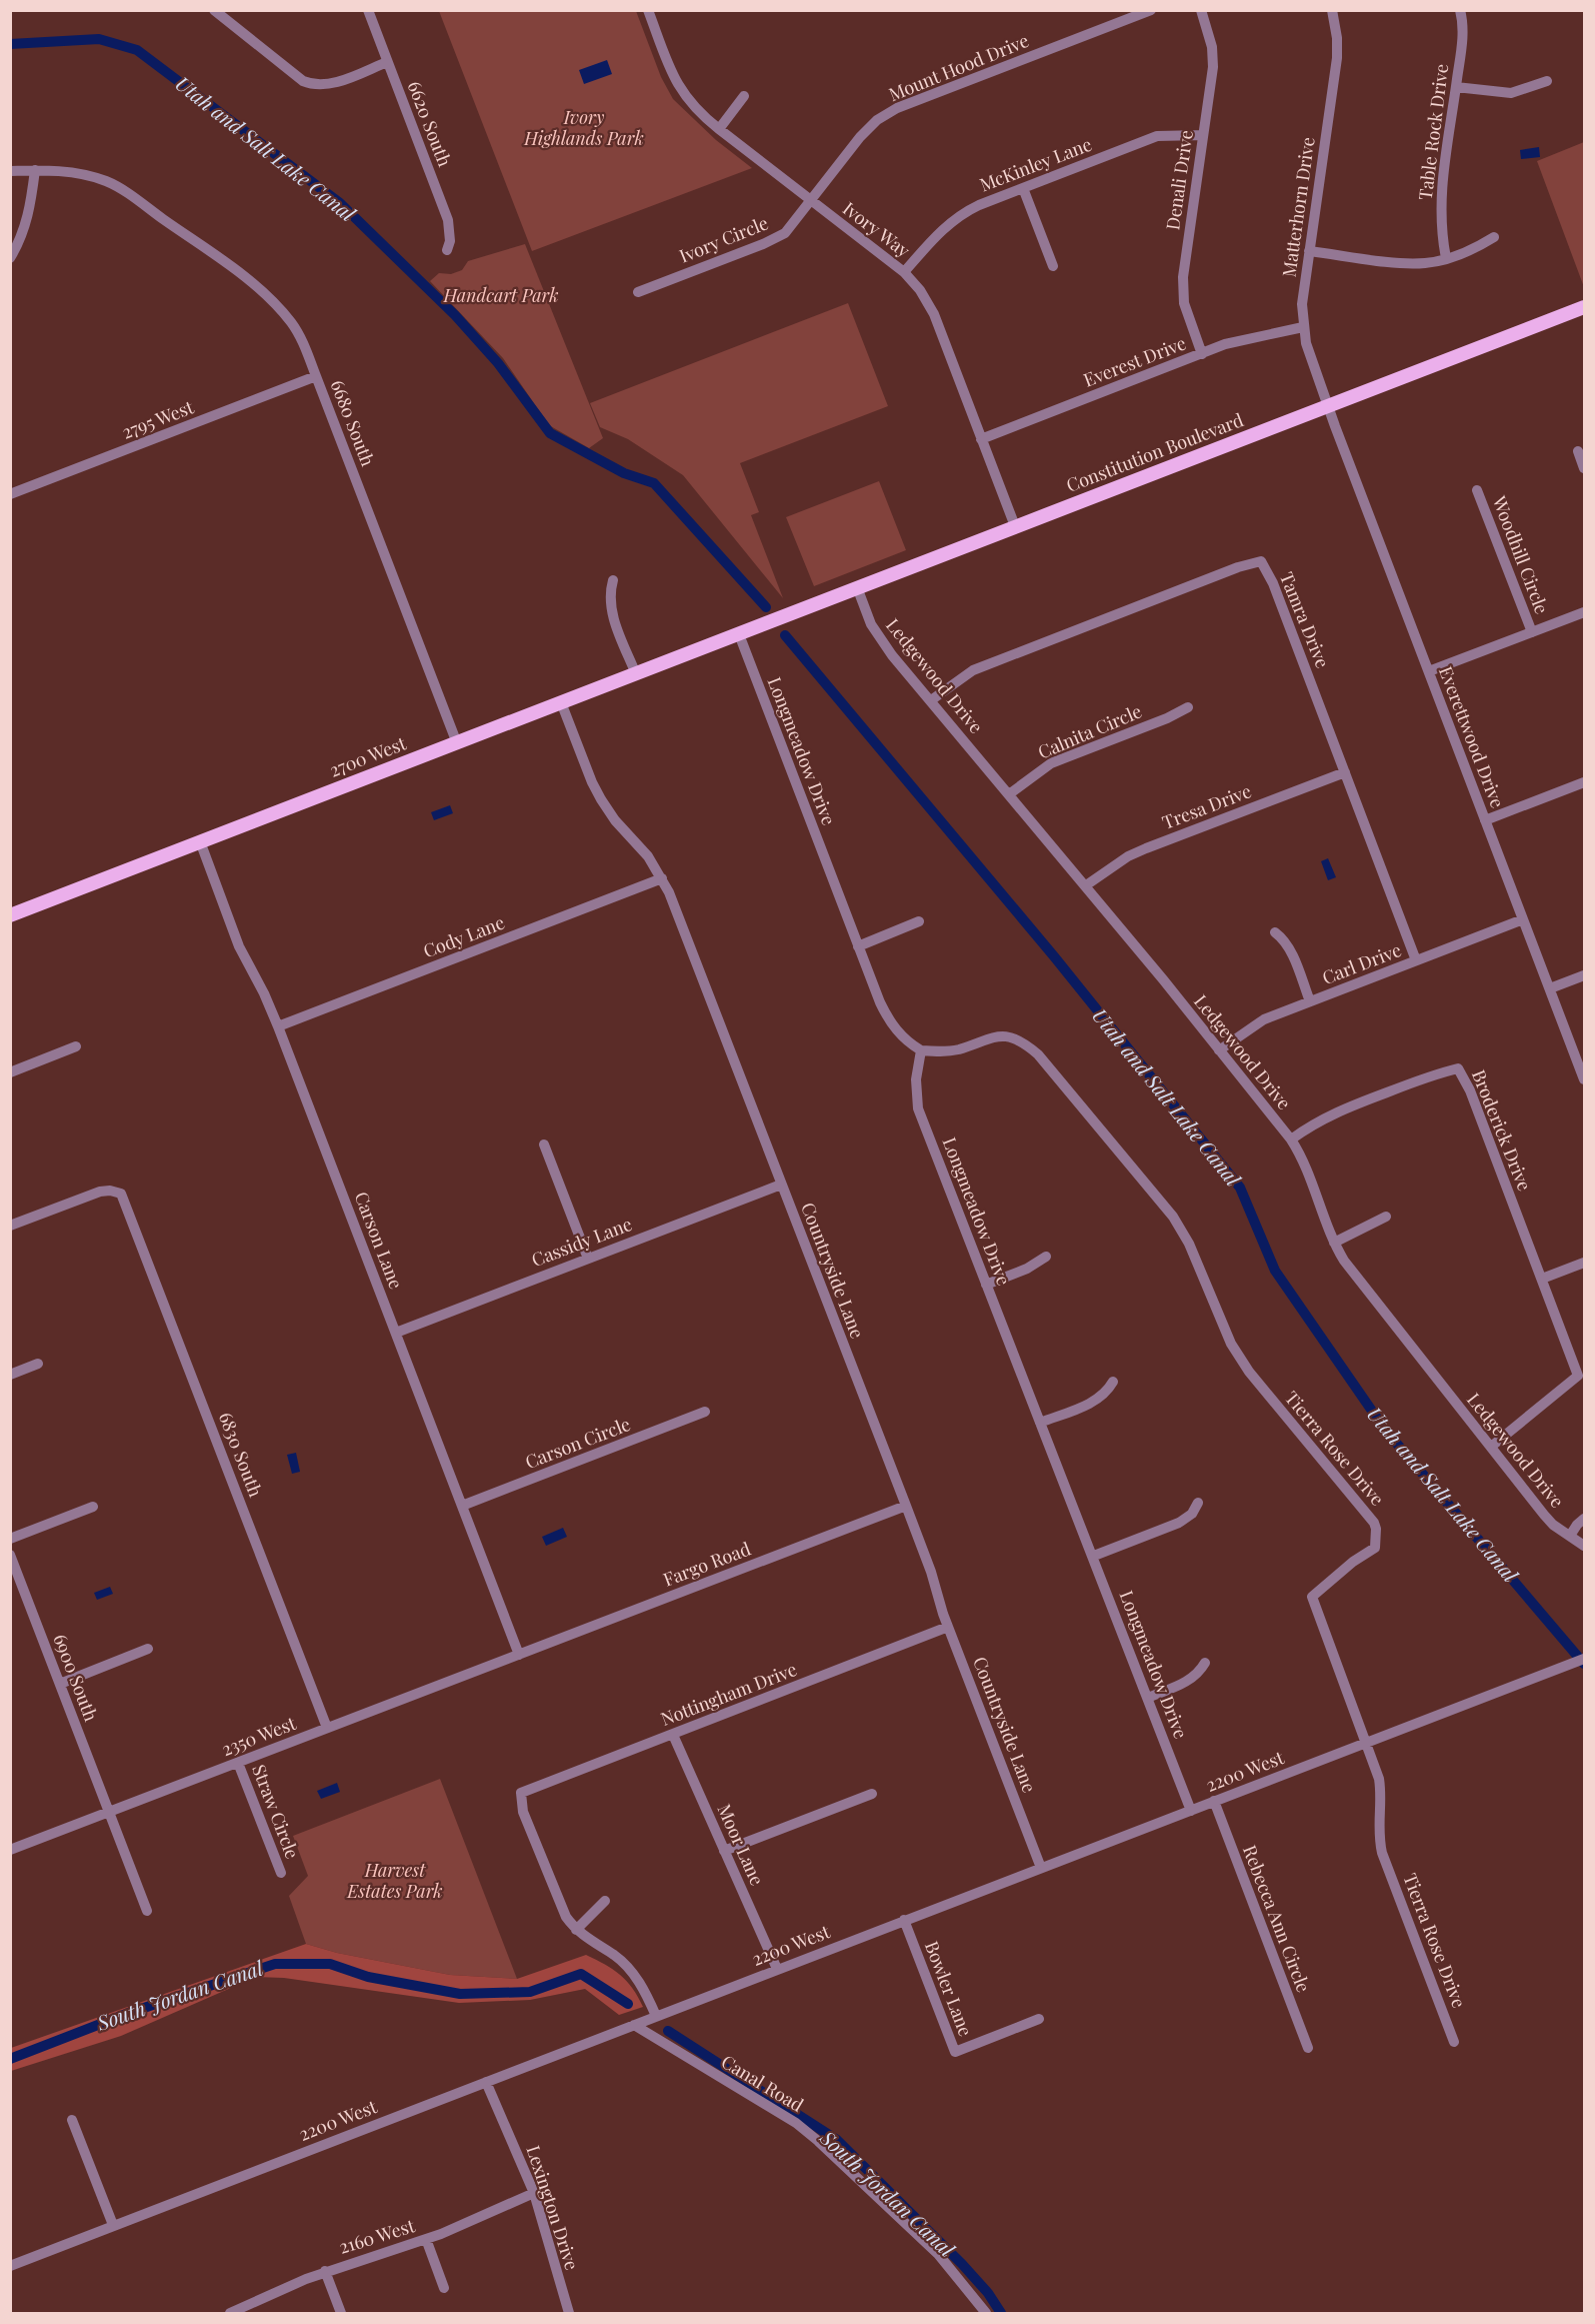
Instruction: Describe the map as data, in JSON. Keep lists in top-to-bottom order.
{
  "streets": {
    "main road": ["Constitution Boulevard", "2700 West"],
    "street": [
      "Mount Hood Drive",
      "6620 South",
      "Table Rock Drive",
      "McKinley Lane",
      "Denali Drive",
      "Matterhorn Drive",
      "Ivory Way",
      "Ivory Circle",
      "Everest Drive",
      "2795 West",
      "6680 South",
      "Woodhill Circle",
      "Tamra Drive",
      "Ledgewood Drive",
      "Calnita Circle",
      "Everettwood Drive",
      "Longmeadow Drive",
      "Tresa Drive",
      "Cody Lane",
      "Carl Drive",
      "Broderick Drive",
      "Carson Lane",
      "Cassidy Lane",
      "Countryside Lane",
      "Carson Circle",
      "Tierra Rose Drive",
      "6830 South",
      "Fargo Road",
      "6900 South",
      "Nottingham Drive",
      "2350 West",
      "2200 West",
      "Straw Circle",
      "Moor Lane",
      "Rebecca Ann Circle",
      "Bowler Lane",
      "Canal Road",
      "Lexington Drive",
      "2160 West"
    ]
  },
  "crossings": [
    ["Mount Hood Drive", "Ivory Way"],
    ["Mount Hood Drive", "Ivory Circle"],
    ["McKinley Lane", "Denali Drive"],
    ["McKinley Lane", "Ivory Way"],
    ["Denali Drive", "Everest Drive"],
    ["Matterhorn Drive", "Everest Drive"],
    ["Matterhorn Drive", "Constitution Boulevard"],
    ["Matterhorn Drive", "Everettwood Drive"],
    ["Ivory Way", "Ivory Circle"],
    ["Ivory Way", "Everest Drive"],
    ["Ivory Way", "Constitution Boulevard"],
    ["2795 West", "6680 South"],
    ["6680 South", "2700 West"],
    ["Constitution Boulevard", "Ledgewood Drive"],
    ["Constitution Boulevard", "Everettwood Drive"],
    ["Constitution Boulevard", "Longmeadow Drive"],
    ["Constitution Boulevard", "2700 West"],
    ["Tamra Drive", "Ledgewood Drive"],
    ["Tamra Drive", "Tresa Drive"],
    ["Tamra Drive", "Carl Drive"],
    ["Ledgewood Drive", "Calnita Circle"],
    ["Ledgewood Drive", "Tresa Drive"],
    ["Ledgewood Drive", "Carl Drive"],
    ["Ledgewood Drive", "Broderick Drive"],
    ["Everettwood Drive", "Carl Drive"],
    ["Longmeadow Drive", "2700 West"],
    ["Longmeadow Drive", "Tierra Rose Drive"],
    ["Longmeadow Drive", "2200 West"],
    ["2700 West", "Carson Lane"],
    ["2700 West", "Countryside Lane"],
    ["Cody Lane", "Carson Lane"],
    ["Cody Lane", "Countryside Lane"],
    ["Carson Lane", "Cassidy Lane"],
    ["Carson Lane", "Carson Circle"],
    ["Carson Lane", "Fargo Road"],
    ["Carson Lane", "2350 West"],
    ["Cassidy Lane", "Countryside Lane"],
    ["Countryside Lane", "Fargo Road"],
    ["Countryside Lane", "Nottingham Drive"],
    ["Countryside Lane", "2200 West"],
    ["Tierra Rose Drive", "2200 West"],
    ["6830 South", "2350 West"],
    ["Fargo Road", "2350 West"],
    ["6900 South", "2350 West"],
    ["Nottingham Drive", "Moor Lane"],
    ["2350 West", "Straw Circle"],
    ["2200 West", "Moor Lane"],
    ["2200 West", "Rebecca Ann Circle"],
    ["2200 West", "Bowler Lane"],
    ["2200 West", "Canal Road"],
    ["2200 West", "Lexington Drive"],
    ["Lexington Drive", "2160 West"]
  ],
  "water": ["Utah and Salt Lake Canal", "South Jordan Canal"],
  "parks": ["Ivory Highlands Park", "Handcart Park", "Harvest Estates Park"]
}
